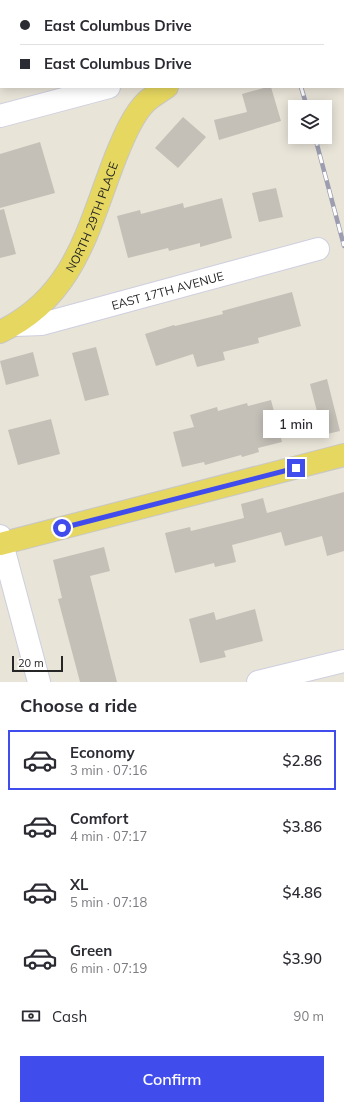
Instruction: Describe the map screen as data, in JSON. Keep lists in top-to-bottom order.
{
  "streets": {
    "main road": ["NORTH 29TH PLACE"],
    "street": ["EAST 17TH AVENUE"]
  },
  "crossings": [
    ["NORTH 29TH PLACE", "EAST 17TH AVENUE"]
  ],
  "scale_bar": "20 m",
  "page": {
    "banner": ["East Columbus Drive", "East Columbus Drive"],
    "bubble": "1 min",
    "scale": "20 m",
    "heading": "Choose a ride",
    "list": [
      {
        "name": "Economy",
        "note": "3 min · 07:16",
        "value": "$2.86"
      },
      {
        "name": "Comfort",
        "note": "4 min · 07:17",
        "value": "$3.86"
      },
      {
        "name": "XL",
        "note": "5 min · 07:18",
        "value": "$4.86"
      },
      {
        "name": "Green",
        "note": "6 min · 07:19",
        "value": "$3.90"
      }
    ],
    "pay": ["Cash", "90 m"],
    "buttons": "Confirm"
  }
}
